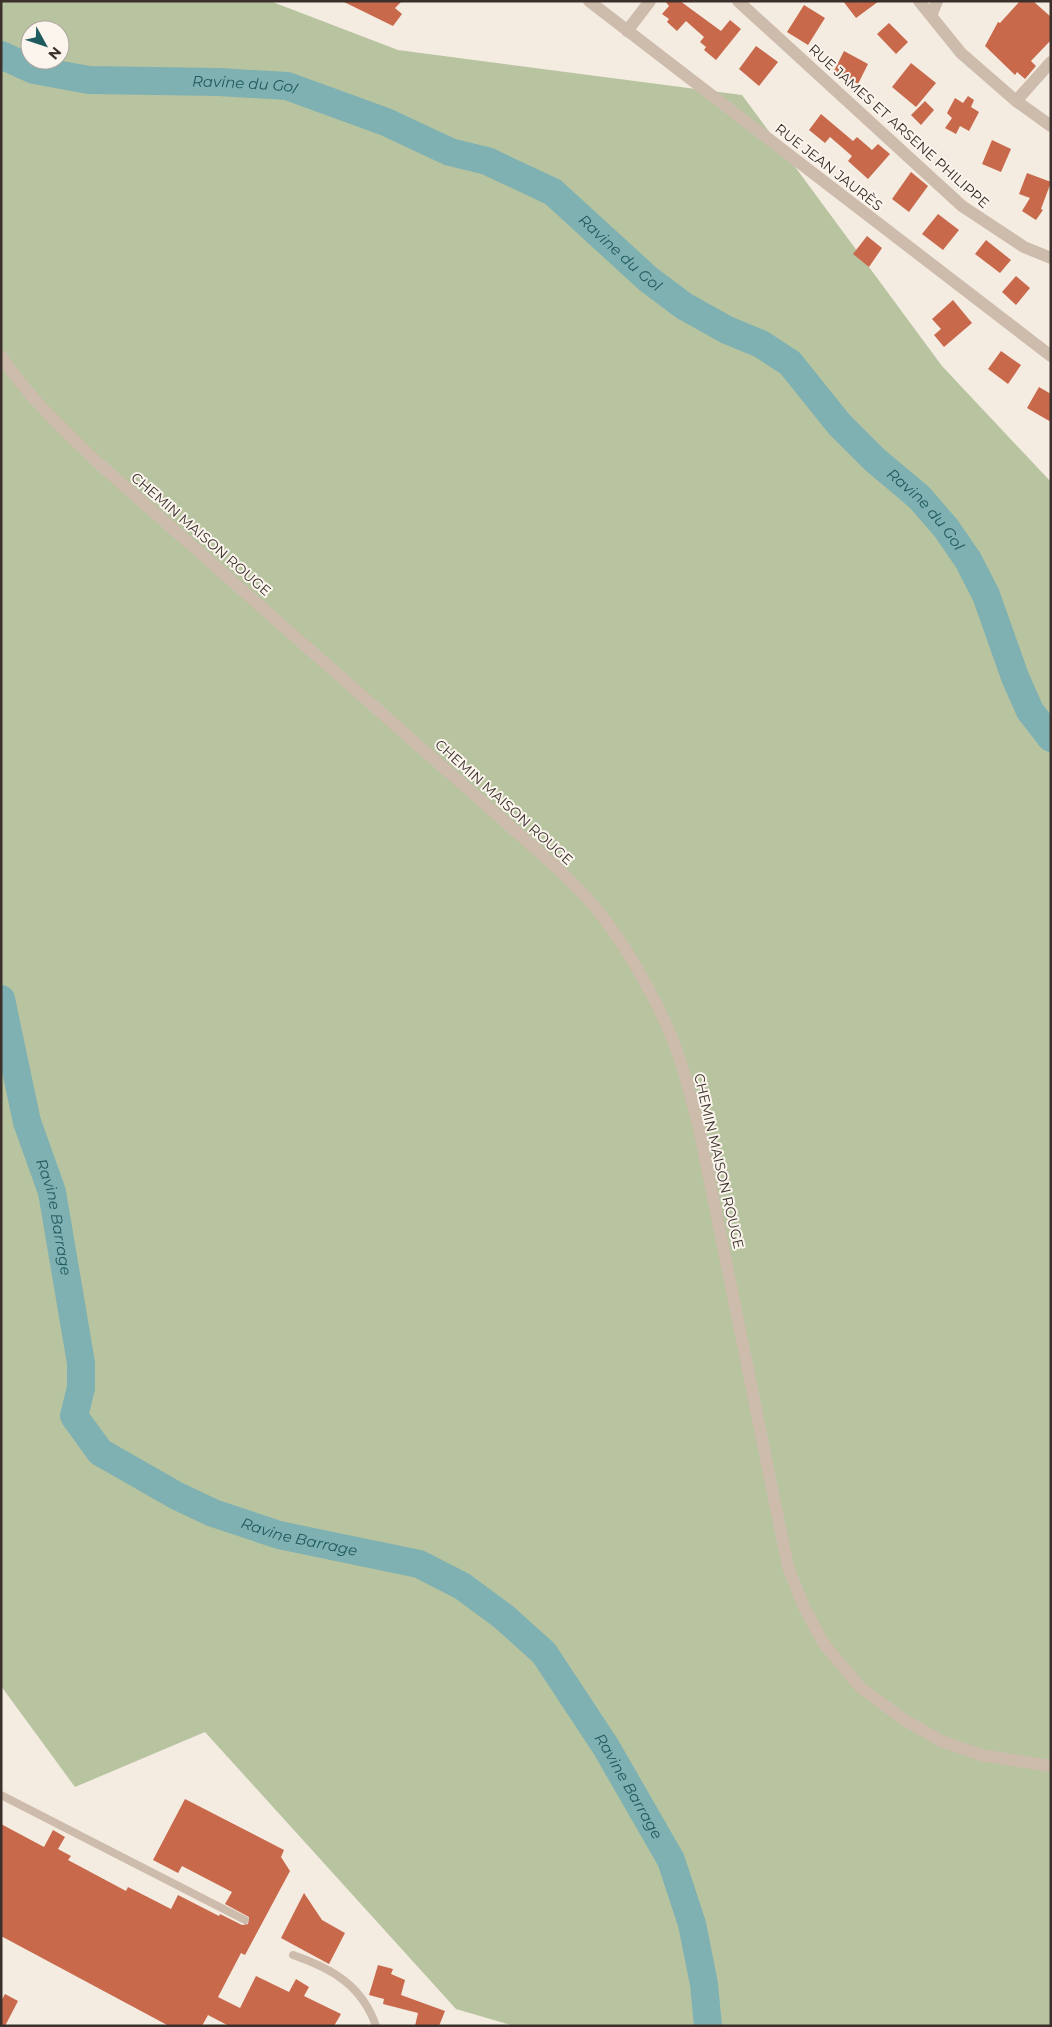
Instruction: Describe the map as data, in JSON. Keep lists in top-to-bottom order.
{
  "streets": {
    "street": ["RUE JAMES ET ARSENE PHILIPPE", "RUE JEAN JAURÈS", "CHEMIN MAISON ROUGE"]
  },
  "water": ["Ravine du Gol", "Ravine Barrage"],
  "north": "bottom right"
}
